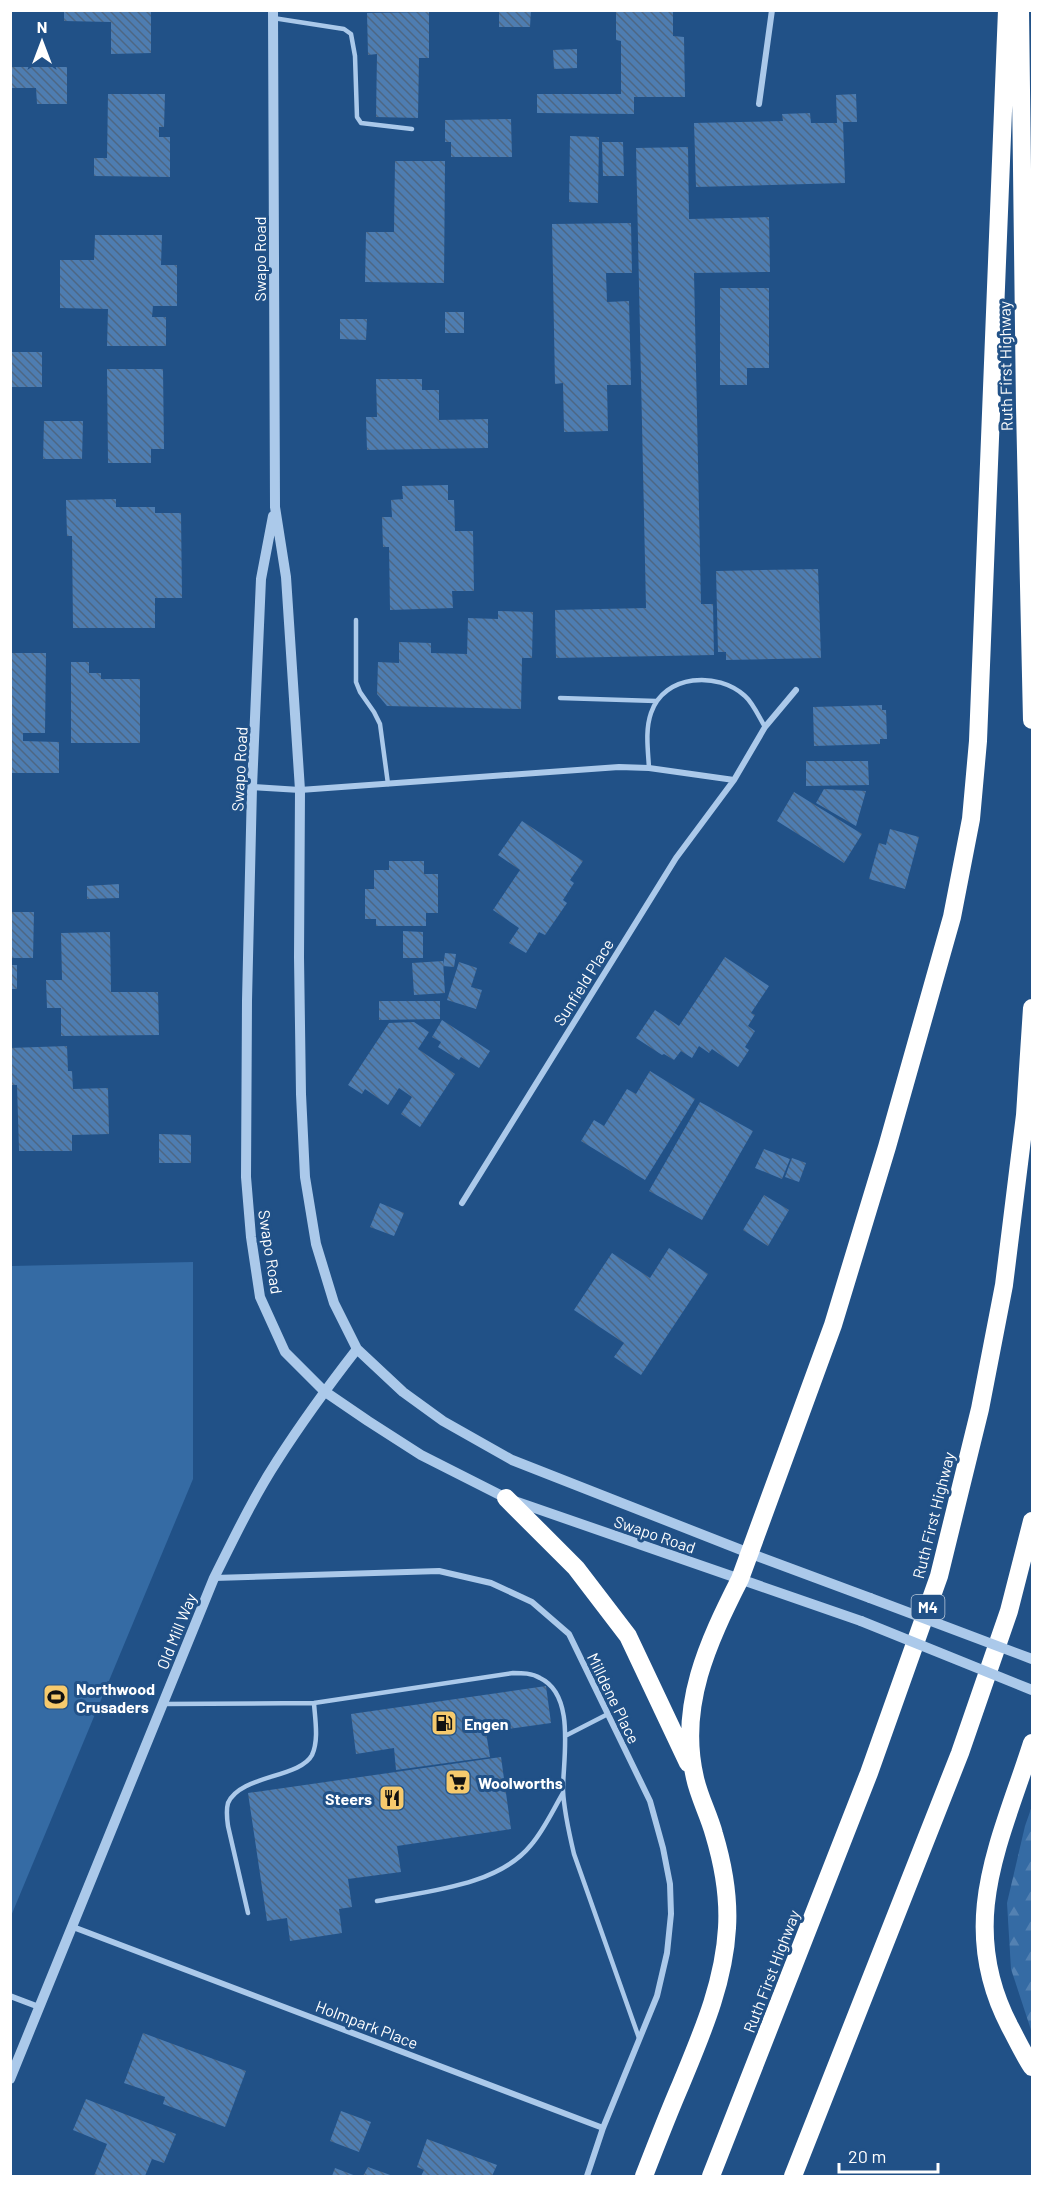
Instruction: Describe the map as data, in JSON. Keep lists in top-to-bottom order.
{
  "streets": {
    "highway": ["Ruth First Highway", "M4"],
    "street": [
      "Swapo Road",
      "Sunfield Place",
      "Old Mill Way",
      "Milldene Place",
      "Holmpark Place"
    ]
  },
  "crossings": [
    ["Swapo Road", "Old Mill Way"],
    ["Old Mill Way", "Milldene Place"],
    ["Old Mill Way", "Holmpark Place"],
    ["Milldene Place", "Holmpark Place"]
  ],
  "places": {
    "sports": ["Northwood Crusaders"],
    "fuel station": ["Engen"],
    "supermarket": ["Woolworths"],
    "restaurant": ["Steers"]
  },
  "scale_bar": "20 m",
  "north": "top"
}
